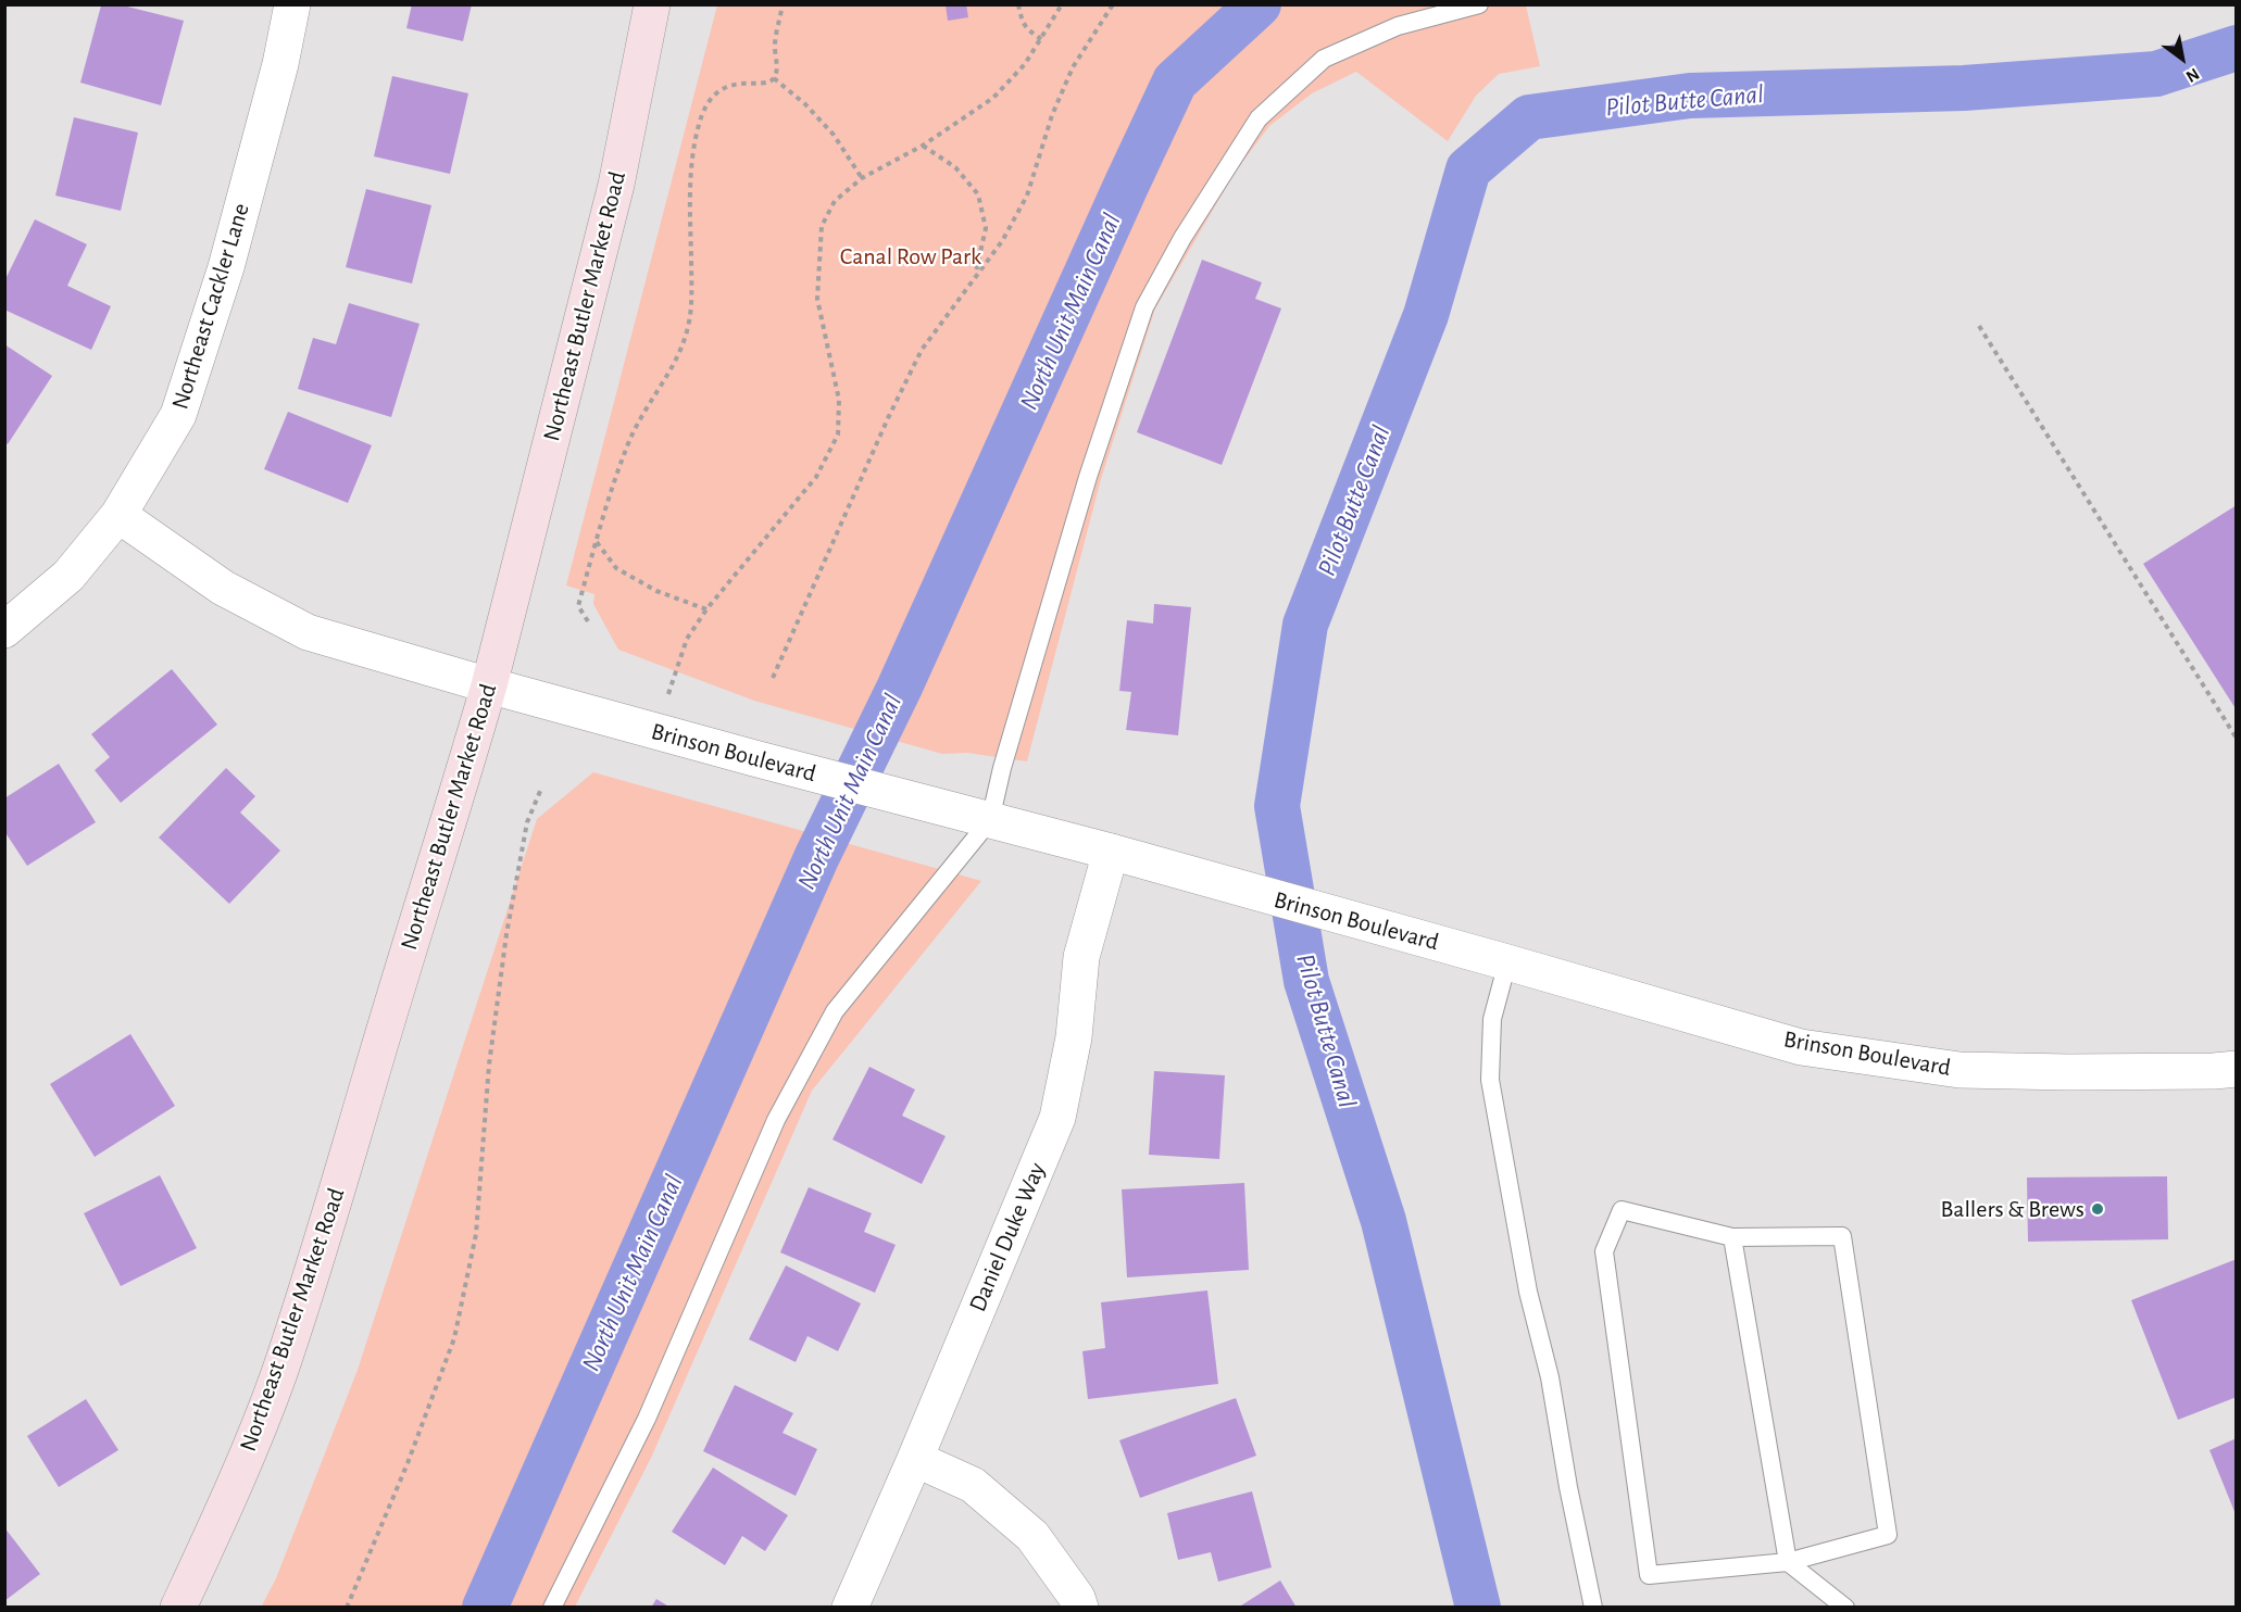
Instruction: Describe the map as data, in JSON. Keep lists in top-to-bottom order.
{
  "streets": {
    "main road": ["Northeast Butler Market Road"],
    "street": ["Northeast Cackler Lane", "Brinson Boulevard", "Daniel Duke Way"]
  },
  "crossings": [
    ["Northeast Cackler Lane", "Brinson Boulevard"],
    ["Northeast Butler Market Road", "Brinson Boulevard"],
    ["Brinson Boulevard", "Daniel Duke Way"]
  ],
  "water": ["Pilot Butte Canal", "North Unit Main Canal"],
  "parks": ["Canal Row Park"],
  "places": ["Ballers & Brews"],
  "north": "bottom right"
}
